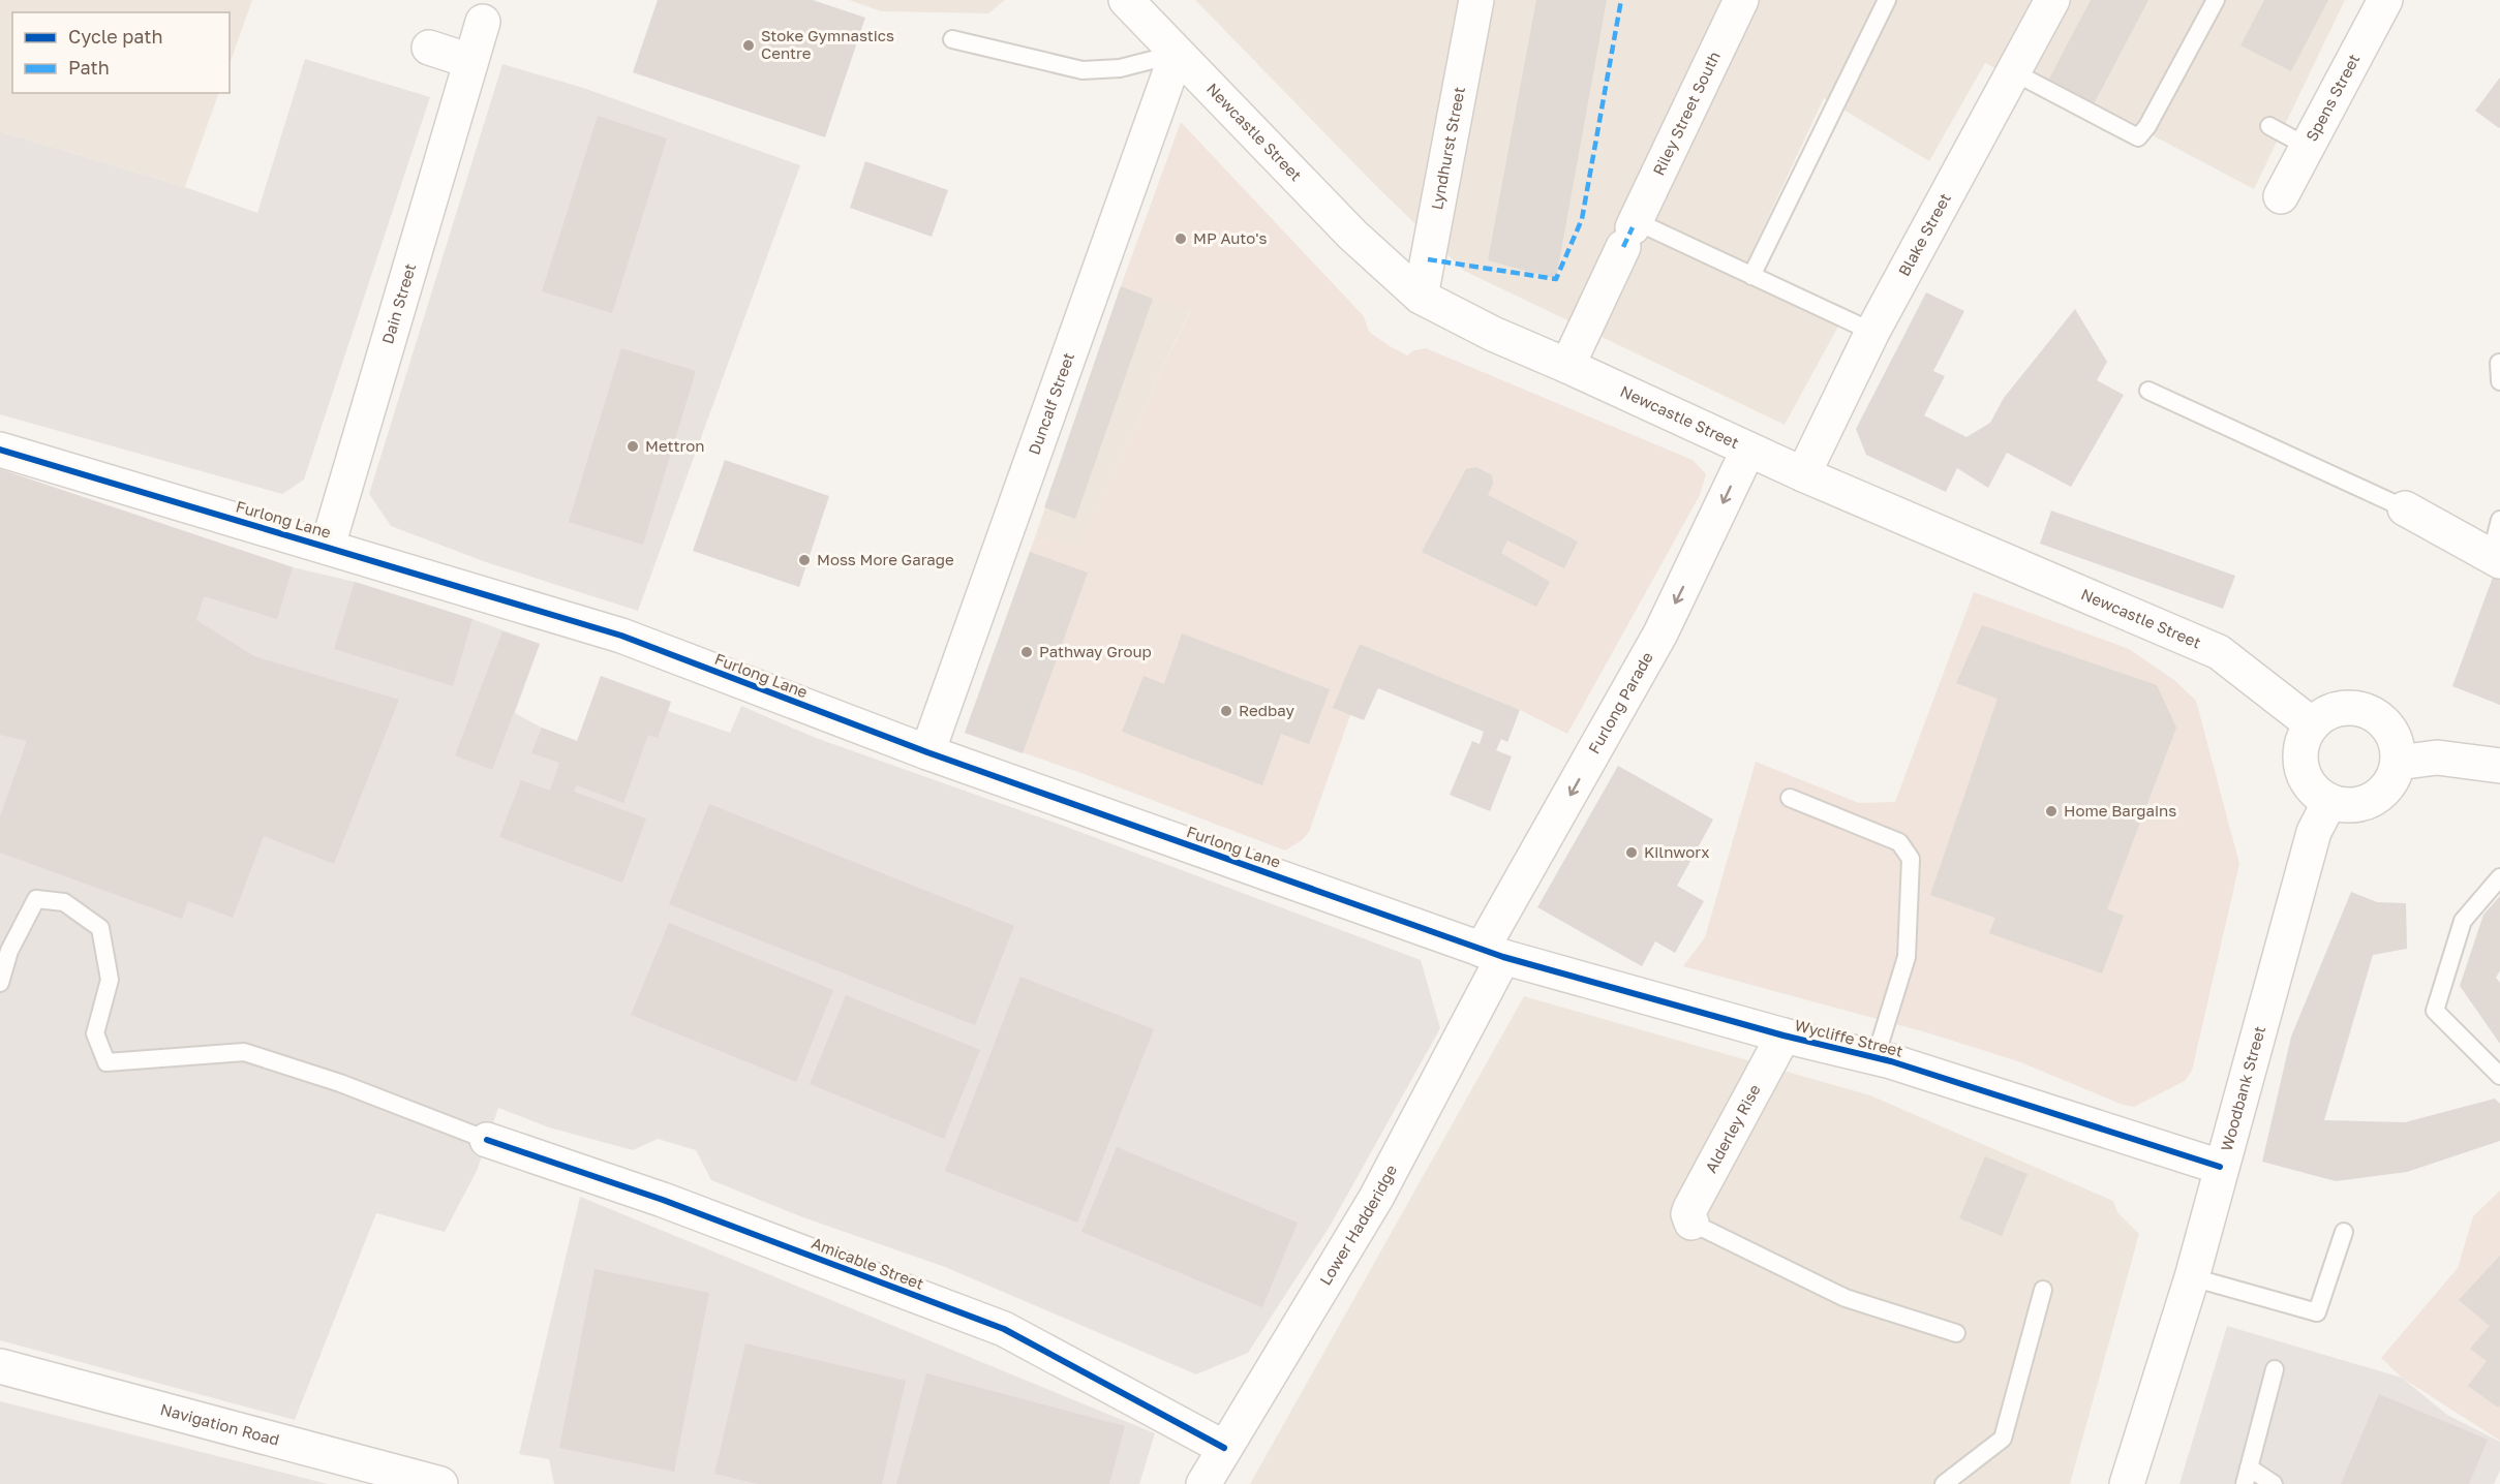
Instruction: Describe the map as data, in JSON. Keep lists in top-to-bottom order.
{
  "streets": {
    "street": [
      "Spens Street",
      "Riley Street South",
      "Newcastle Street",
      "Lyndhurst Street",
      "Blake Street",
      "Dain Street",
      "Duncalf Street",
      "Furlong Lane",
      "Furlong Parade",
      "Wycliffe Street",
      "Woodbank Street",
      "Alderley Rise",
      "Lower Hadderidge",
      "Amicable Street",
      "Navigation Road"
    ]
  },
  "crossings": [
    ["Riley Street South", "Newcastle Street"],
    ["Newcastle Street", "Lyndhurst Street"],
    ["Newcastle Street", "Blake Street"],
    ["Newcastle Street", "Duncalf Street"],
    ["Newcastle Street", "Furlong Parade"],
    ["Newcastle Street", "Woodbank Street"],
    ["Dain Street", "Furlong Lane"],
    ["Duncalf Street", "Furlong Lane"],
    ["Furlong Lane", "Furlong Parade"],
    ["Furlong Lane", "Wycliffe Street"],
    ["Furlong Lane", "Lower Hadderidge"],
    ["Furlong Parade", "Wycliffe Street"],
    ["Furlong Parade", "Lower Hadderidge"],
    ["Wycliffe Street", "Woodbank Street"],
    ["Wycliffe Street", "Alderley Rise"],
    ["Wycliffe Street", "Lower Hadderidge"],
    ["Lower Hadderidge", "Amicable Street"]
  ],
  "one_way": ["Furlong Parade"],
  "places": [
    "Stoke Gymnastics Centre",
    "MP Auto's",
    "Mettron",
    "Moss More Garage",
    "Pathway Group",
    "Redbay",
    "Home Bargains",
    "Kilnworx"
  ],
  "legend": ["Cycle path", "Path"]
}
